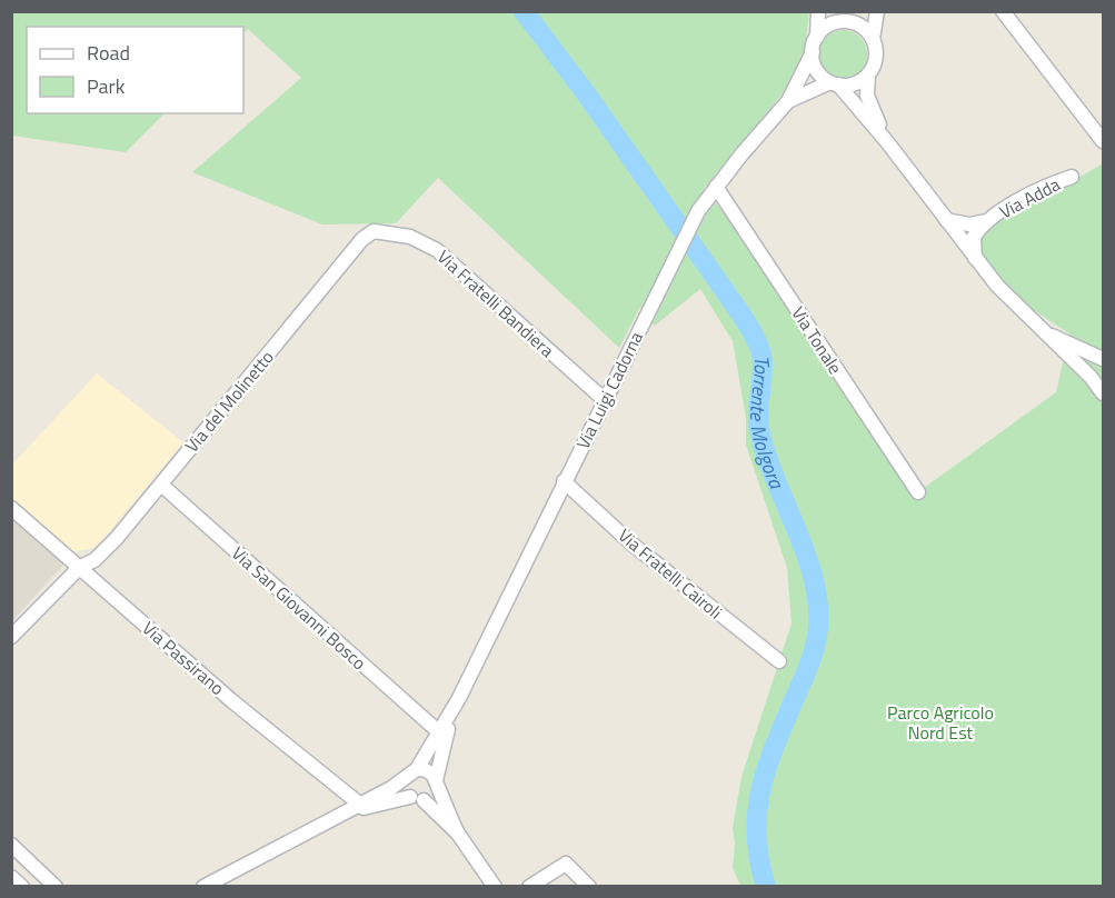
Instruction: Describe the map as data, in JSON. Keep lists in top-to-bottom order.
{
  "streets": {
    "street": [
      "Via Adda",
      "Via Fratelli Bandiera",
      "Via Tonale",
      "Via Luigi Cadorna",
      "Via del Molinetto",
      "Via Fratelli Cairoli",
      "Via San Giovanni Bosco",
      "Via Passirano"
    ]
  },
  "crossings": [
    ["Via Fratelli Bandiera", "Via Luigi Cadorna"],
    ["Via Fratelli Bandiera", "Via del Molinetto"],
    ["Via Tonale", "Via Luigi Cadorna"],
    ["Via Luigi Cadorna", "Via Fratelli Cairoli"],
    ["Via Luigi Cadorna", "Via San Giovanni Bosco"],
    ["Via del Molinetto", "Via San Giovanni Bosco"],
    ["Via del Molinetto", "Via Passirano"]
  ],
  "water": ["Torrente Molgora"],
  "parks": ["Parco Agricolo Nord Est"],
  "legend": ["Road", "Park"]
}
